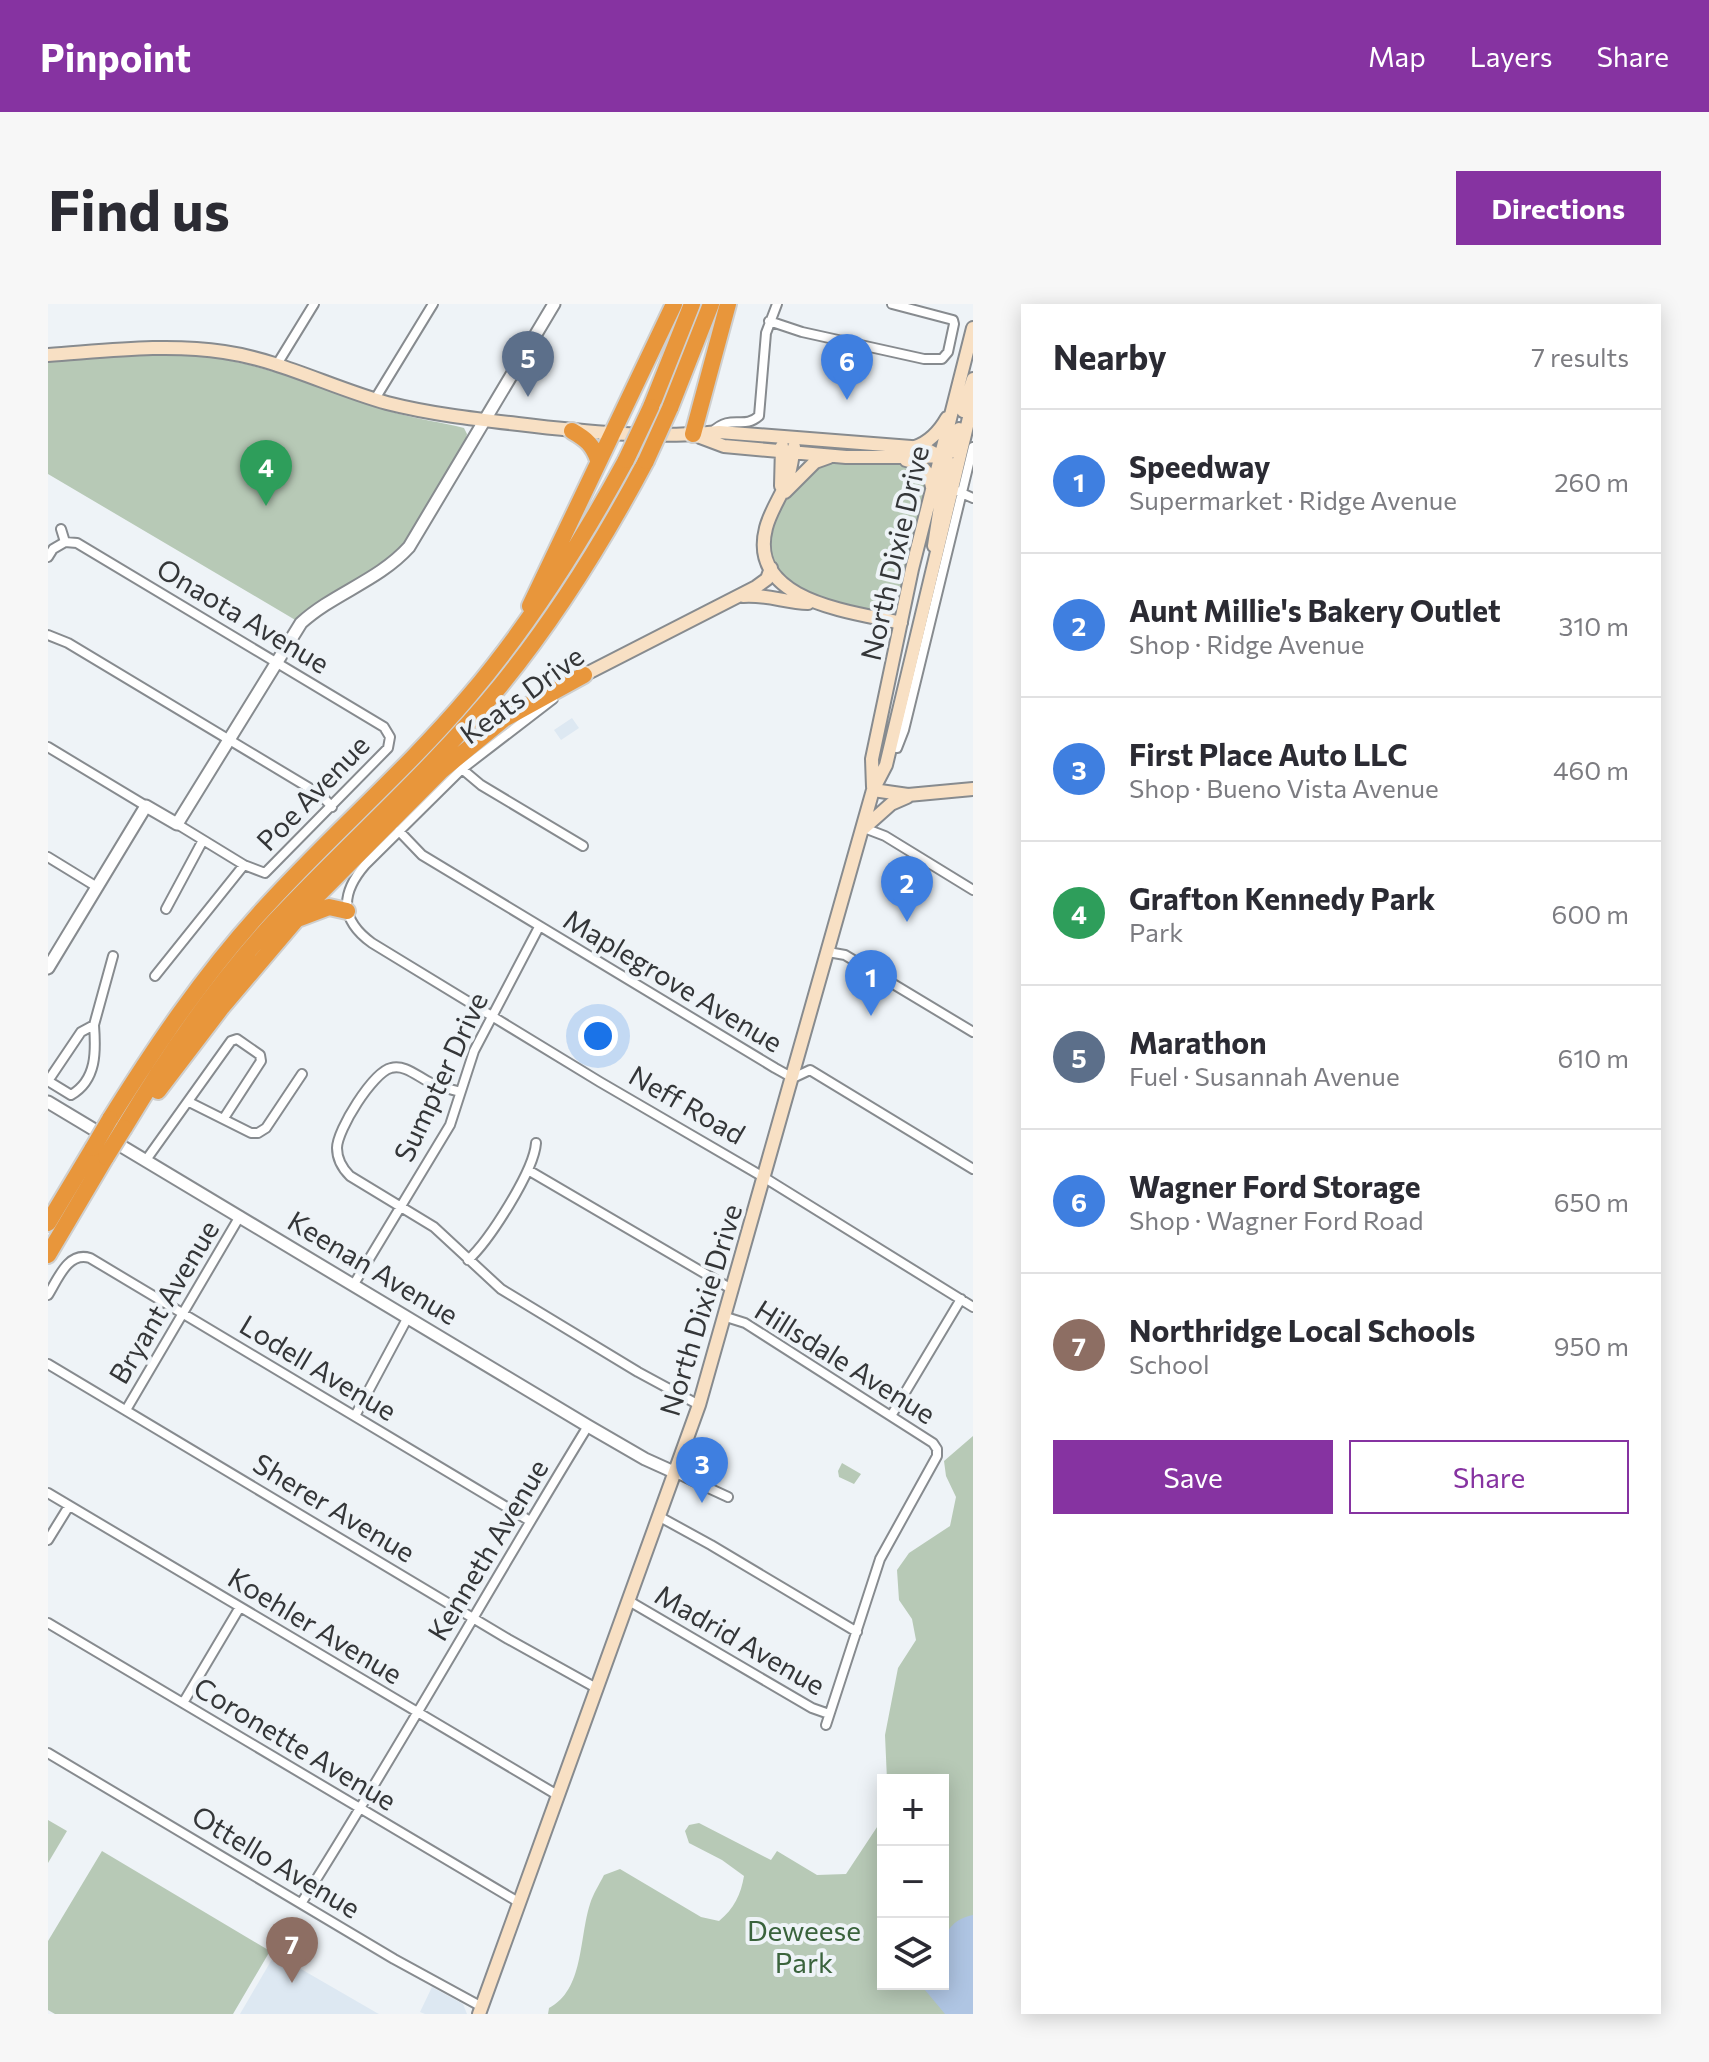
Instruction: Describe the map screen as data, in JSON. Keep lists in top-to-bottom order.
{
  "streets": {
    "main road": ["North Dixie Drive", "Keats Drive"],
    "street": [
      "Onaota Avenue",
      "Poe Avenue",
      "Maplegrove Avenue",
      "Sumpter Drive",
      "Neff Road",
      "Keenan Avenue",
      "Bryant Avenue",
      "Hillsdale Avenue",
      "Lodell Avenue",
      "Sherer Avenue",
      "Kenneth Avenue",
      "Koehler Avenue",
      "Madrid Avenue",
      "Coronette Avenue",
      "Ottello Avenue"
    ]
  },
  "crossings": [
    ["North Dixie Drive", "Keats Drive"],
    ["North Dixie Drive", "Maplegrove Avenue"],
    ["North Dixie Drive", "Neff Road"],
    ["North Dixie Drive", "Keenan Avenue"],
    ["North Dixie Drive", "Hillsdale Avenue"],
    ["North Dixie Drive", "Sherer Avenue"],
    ["North Dixie Drive", "Koehler Avenue"],
    ["North Dixie Drive", "Madrid Avenue"],
    ["North Dixie Drive", "Coronette Avenue"],
    ["North Dixie Drive", "Ottello Avenue"],
    ["Onaota Avenue", "Poe Avenue"],
    ["Keats Drive", "Maplegrove Avenue"],
    ["Keats Drive", "Neff Road"],
    ["Maplegrove Avenue", "Sumpter Drive"],
    ["Sumpter Drive", "Neff Road"],
    ["Sumpter Drive", "Keenan Avenue"],
    ["Keenan Avenue", "Bryant Avenue"],
    ["Keenan Avenue", "Kenneth Avenue"],
    ["Bryant Avenue", "Lodell Avenue"],
    ["Bryant Avenue", "Sherer Avenue"],
    ["Lodell Avenue", "Kenneth Avenue"],
    ["Sherer Avenue", "Kenneth Avenue"],
    ["Kenneth Avenue", "Koehler Avenue"],
    ["Kenneth Avenue", "Coronette Avenue"],
    ["Kenneth Avenue", "Ottello Avenue"]
  ],
  "parks": ["Deweese Park"],
  "page": {
    "header": "Pinpoint",
    "nav": ["Map", "Layers", "Share"],
    "buttons": [
      "Directions",
      ["Save", "Share"]
    ],
    "title": "Find us",
    "heading": ["Nearby", "7 results"],
    "pins": [
      "5",
      "6",
      "4",
      "2",
      "1",
      "3",
      "7"
    ],
    "list": [
      {
        "mark": "1",
        "name": "Speedway",
        "note": "Supermarket · Ridge Avenue",
        "value": "260 m"
      },
      {
        "mark": "2",
        "name": "Aunt Millie's Bakery Outlet",
        "note": "Shop · Ridge Avenue",
        "value": "310 m"
      },
      {
        "mark": "3",
        "name": "First Place Auto LLC",
        "note": "Shop · Bueno Vista Avenue",
        "value": "460 m"
      },
      {
        "mark": "4",
        "name": "Grafton Kennedy Park",
        "note": "Park",
        "value": "600 m"
      },
      {
        "mark": "5",
        "name": "Marathon",
        "note": "Fuel · Susannah Avenue",
        "value": "610 m"
      },
      {
        "mark": "6",
        "name": "Wagner Ford Storage",
        "note": "Shop · Wagner Ford Road",
        "value": "650 m"
      },
      {
        "mark": "7",
        "name": "Northridge Local Schools",
        "note": "School",
        "value": "950 m"
      }
    ],
    "map_buttons": ["+", "−"]
  }
}
